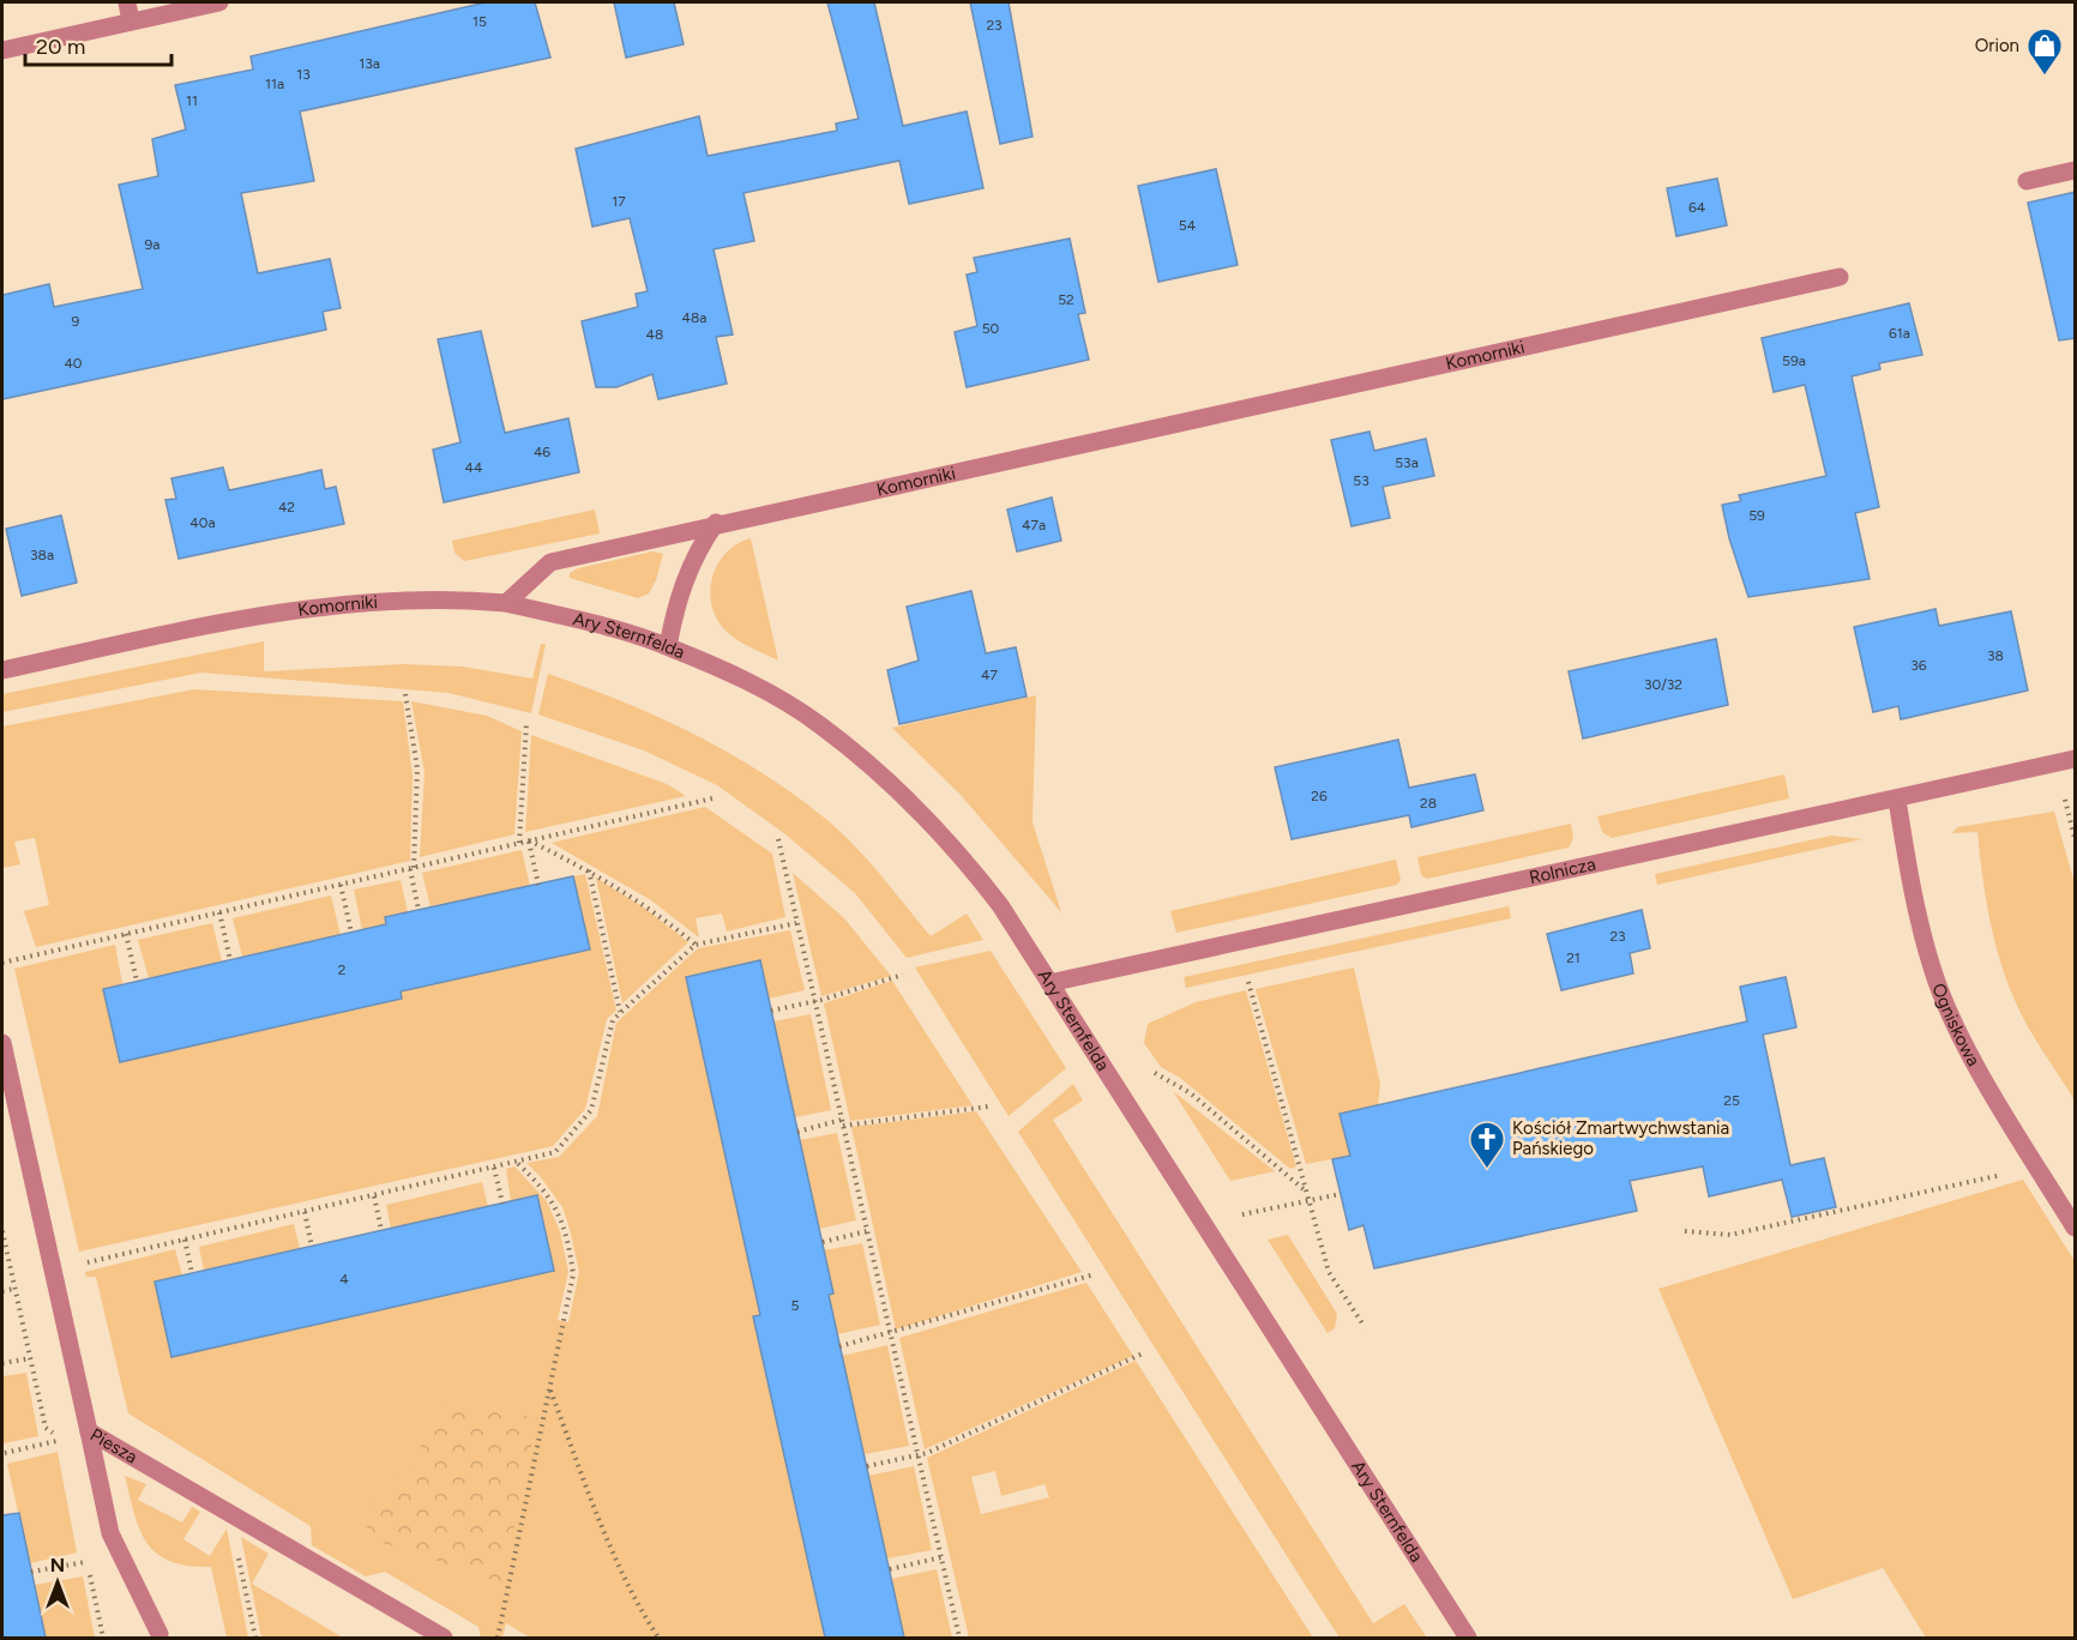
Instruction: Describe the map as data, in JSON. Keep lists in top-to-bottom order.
{
  "streets": {
    "street": [
      "Komorniki",
      "Ary Sternfelda",
      "Rolnicza",
      "Ogniskowa",
      "Piesza"
    ]
  },
  "crossings": [
    ["Komorniki", "Ary Sternfelda"],
    ["Ary Sternfelda", "Rolnicza"],
    ["Rolnicza", "Ogniskowa"]
  ],
  "places": {
    "shop": ["Orion"],
    "church": ["Kościół Zmartwychwstania Pańskiego"]
  },
  "house_numbers": [
    "15",
    "23",
    "13a",
    "13",
    "11a",
    "11",
    "17",
    "64",
    "54",
    "9a",
    "52",
    "48a",
    "9",
    "50",
    "61a",
    "48",
    "59a",
    "40",
    "46",
    "53a",
    "44",
    "53",
    "42",
    "59",
    "40a",
    "47a",
    "38a",
    "38",
    "36",
    "47",
    "30/32",
    "26",
    "28",
    "23",
    "21",
    "2",
    "25",
    "4",
    "5"
  ],
  "scale_bar": "20 m",
  "north": "top"
}
